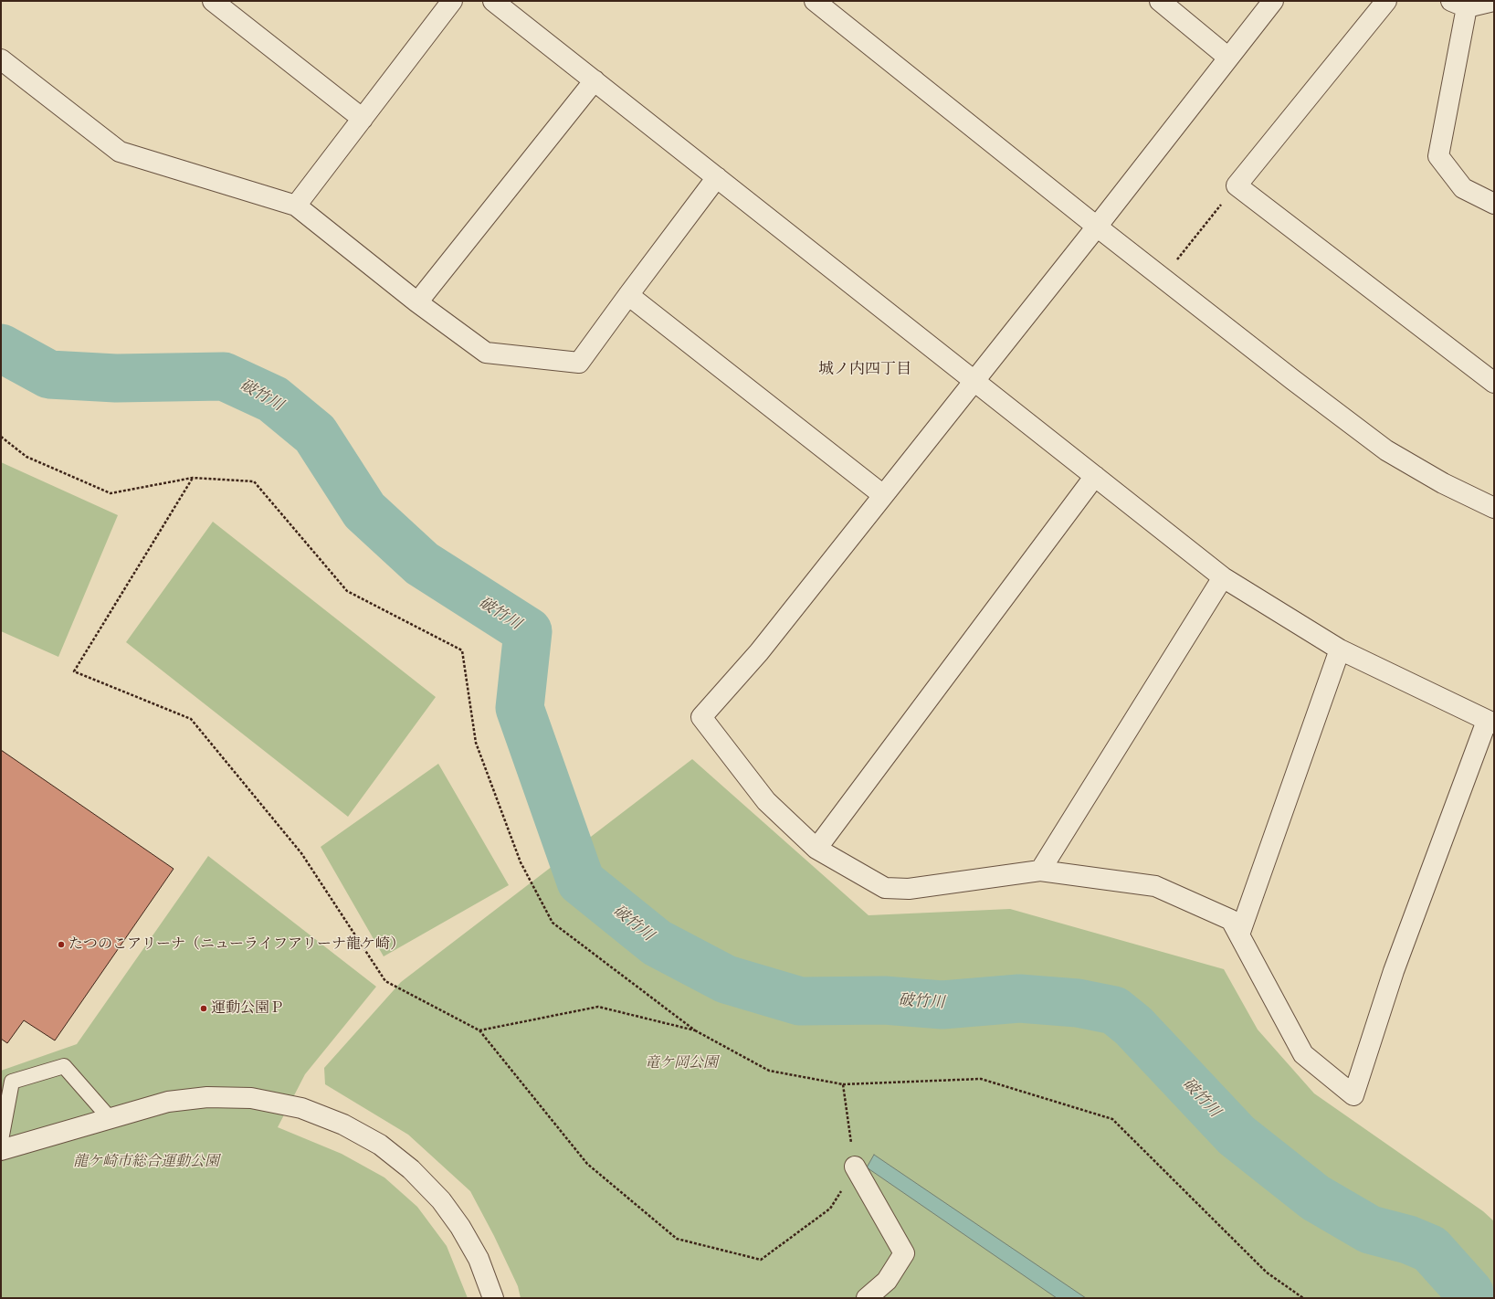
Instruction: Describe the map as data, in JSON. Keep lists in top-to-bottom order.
{
  "districts": ["城ノ内四丁目"],
  "water": ["破竹川"],
  "parks": ["竜ケ岡公園", "龍ケ崎市総合運動公園"],
  "places": ["たつのこアリーナ（ニューライフアリーナ龍ケ崎）", "運動公園Ｐ"]
}
